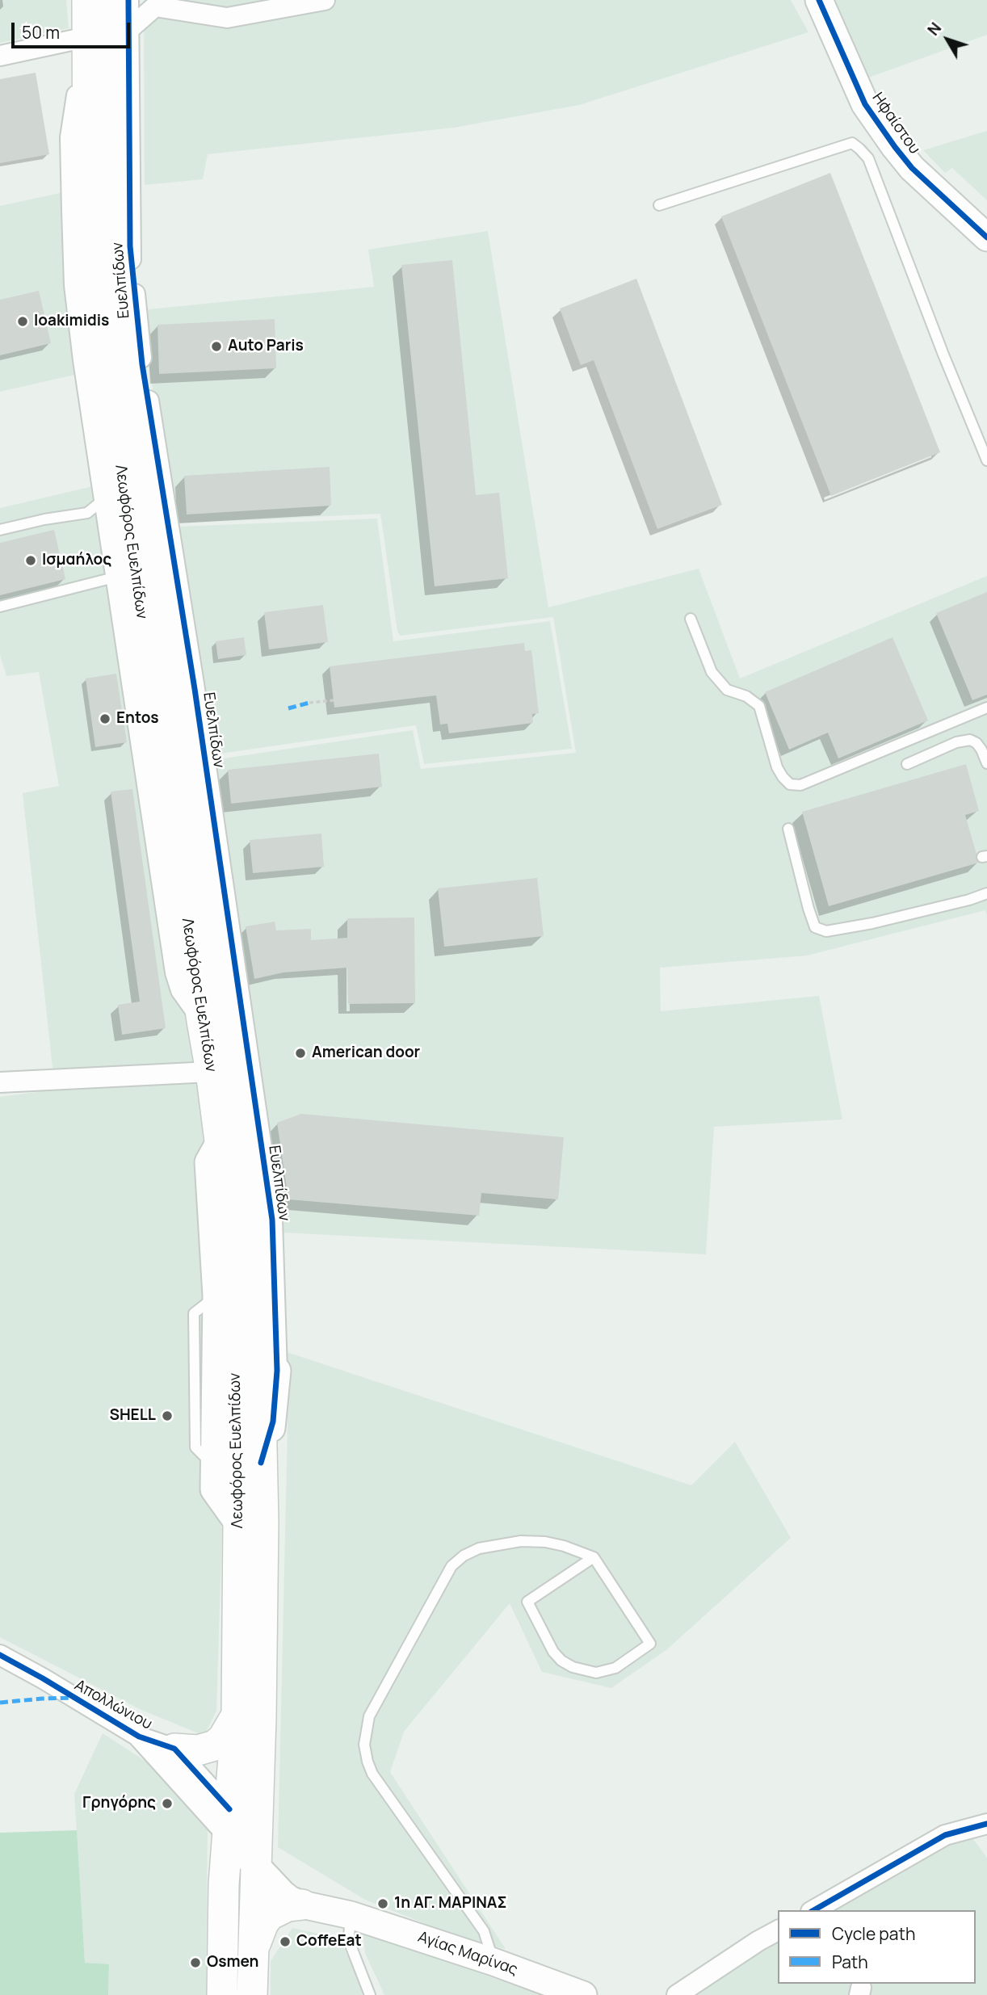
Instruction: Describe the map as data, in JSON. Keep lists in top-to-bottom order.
{
  "streets": {
    "main road": ["Λεωφόρος Ευελπίδων"],
    "street": [
      "Ηφαίστου",
      "Ευελπίδων",
      "Απολλώνιου",
      "Αγίας Μαρίνας"
    ]
  },
  "crossings": [
    ["Ευελπίδων", "Λεωφόρος Ευελπίδων"],
    ["Λεωφόρος Ευελπίδων", "Απολλώνιου"],
    ["Λεωφόρος Ευελπίδων", "Αγίας Μαρίνας"],
    ["Απολλώνιου", "Αγίας Μαρίνας"]
  ],
  "places": [
    "Ioakimidis",
    "Auto Paris",
    "Ισμαήλος",
    "Entos",
    "American door",
    "SHELL",
    "Γρηγόρης",
    "1η ΑΓ. ΜΑΡΙΝΑΣ",
    "CoffeEat",
    "Osmen"
  ],
  "legend": ["Cycle path", "Path"],
  "scale_bar": "50 m",
  "north": "top left"
}
